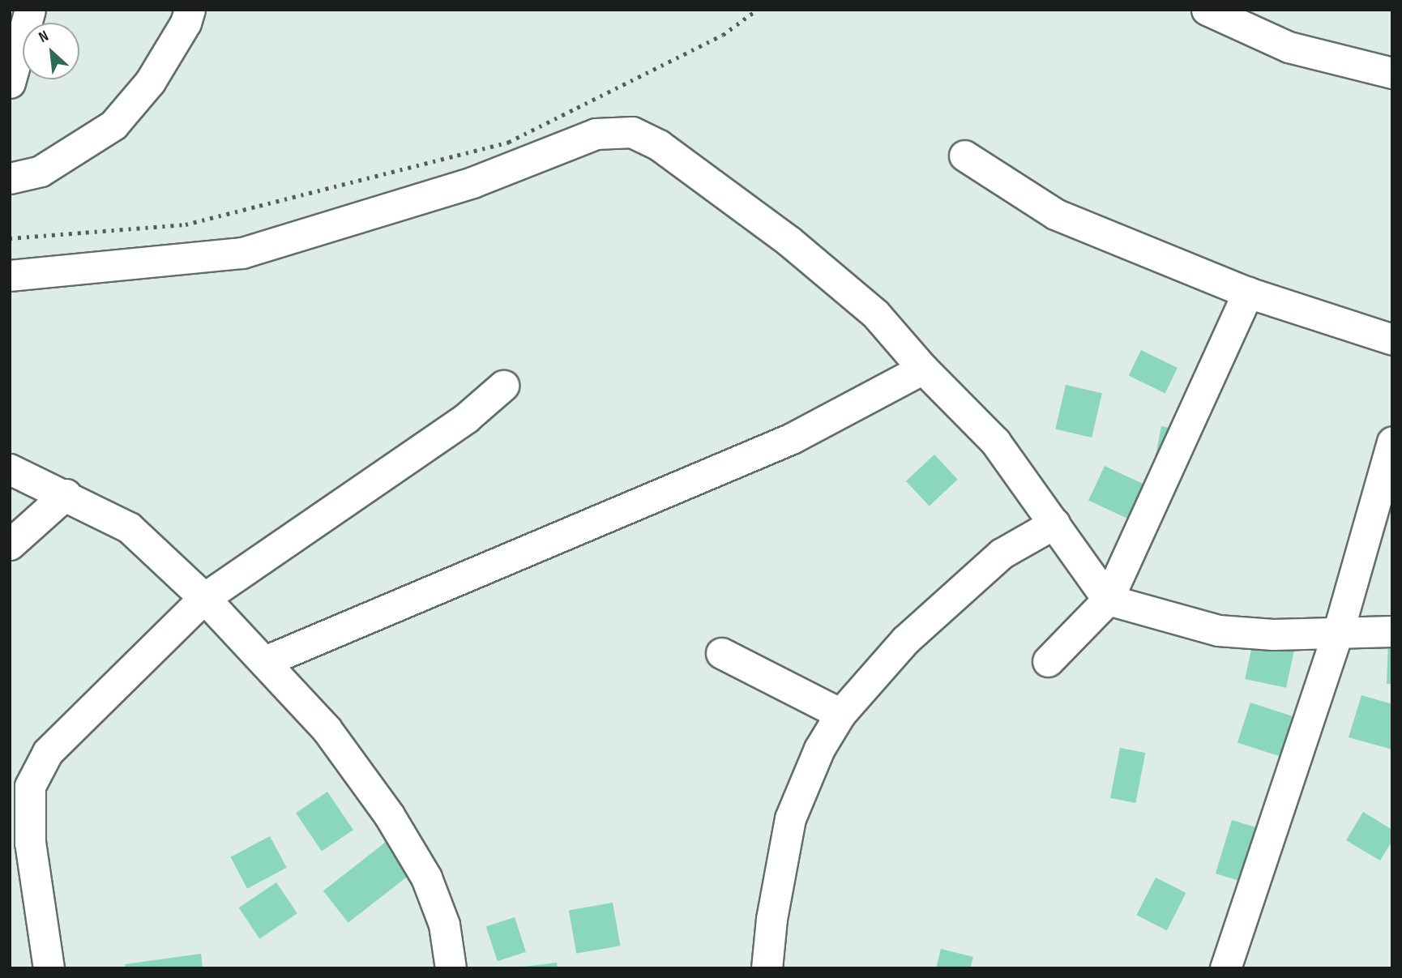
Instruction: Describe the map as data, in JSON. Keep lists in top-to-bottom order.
{
  "north": "top left"
}
